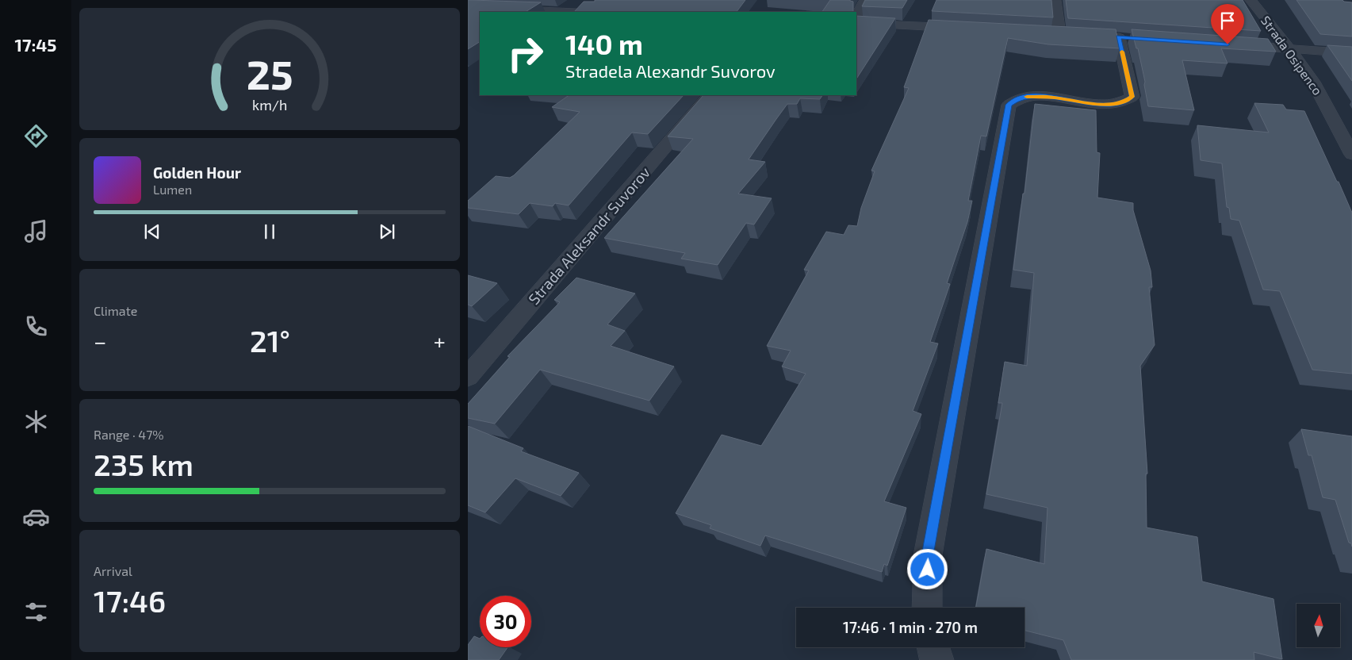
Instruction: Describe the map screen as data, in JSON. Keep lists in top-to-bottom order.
{
  "streets": {
    "street": ["Strada Osipenco", "Strada Aleksandr Suvorov"]
  },
  "north": "top",
  "page": {
    "tabs": "17:45",
    "turn": ["140 m", "Stradela Alexandr Suvorov"],
    "song": ["Golden Hour", "Lumen"],
    "tile": [
      "Climate",
      ["Range · 47%", "235 km"],
      ["Arrival", "17:46"]
    ],
    "heat": ["−", "21°", "+"],
    "limit": "30",
    "trip": "17:46 · 1 min · 270 m",
    "gauge": ["25", "km/h"]
  }
}
